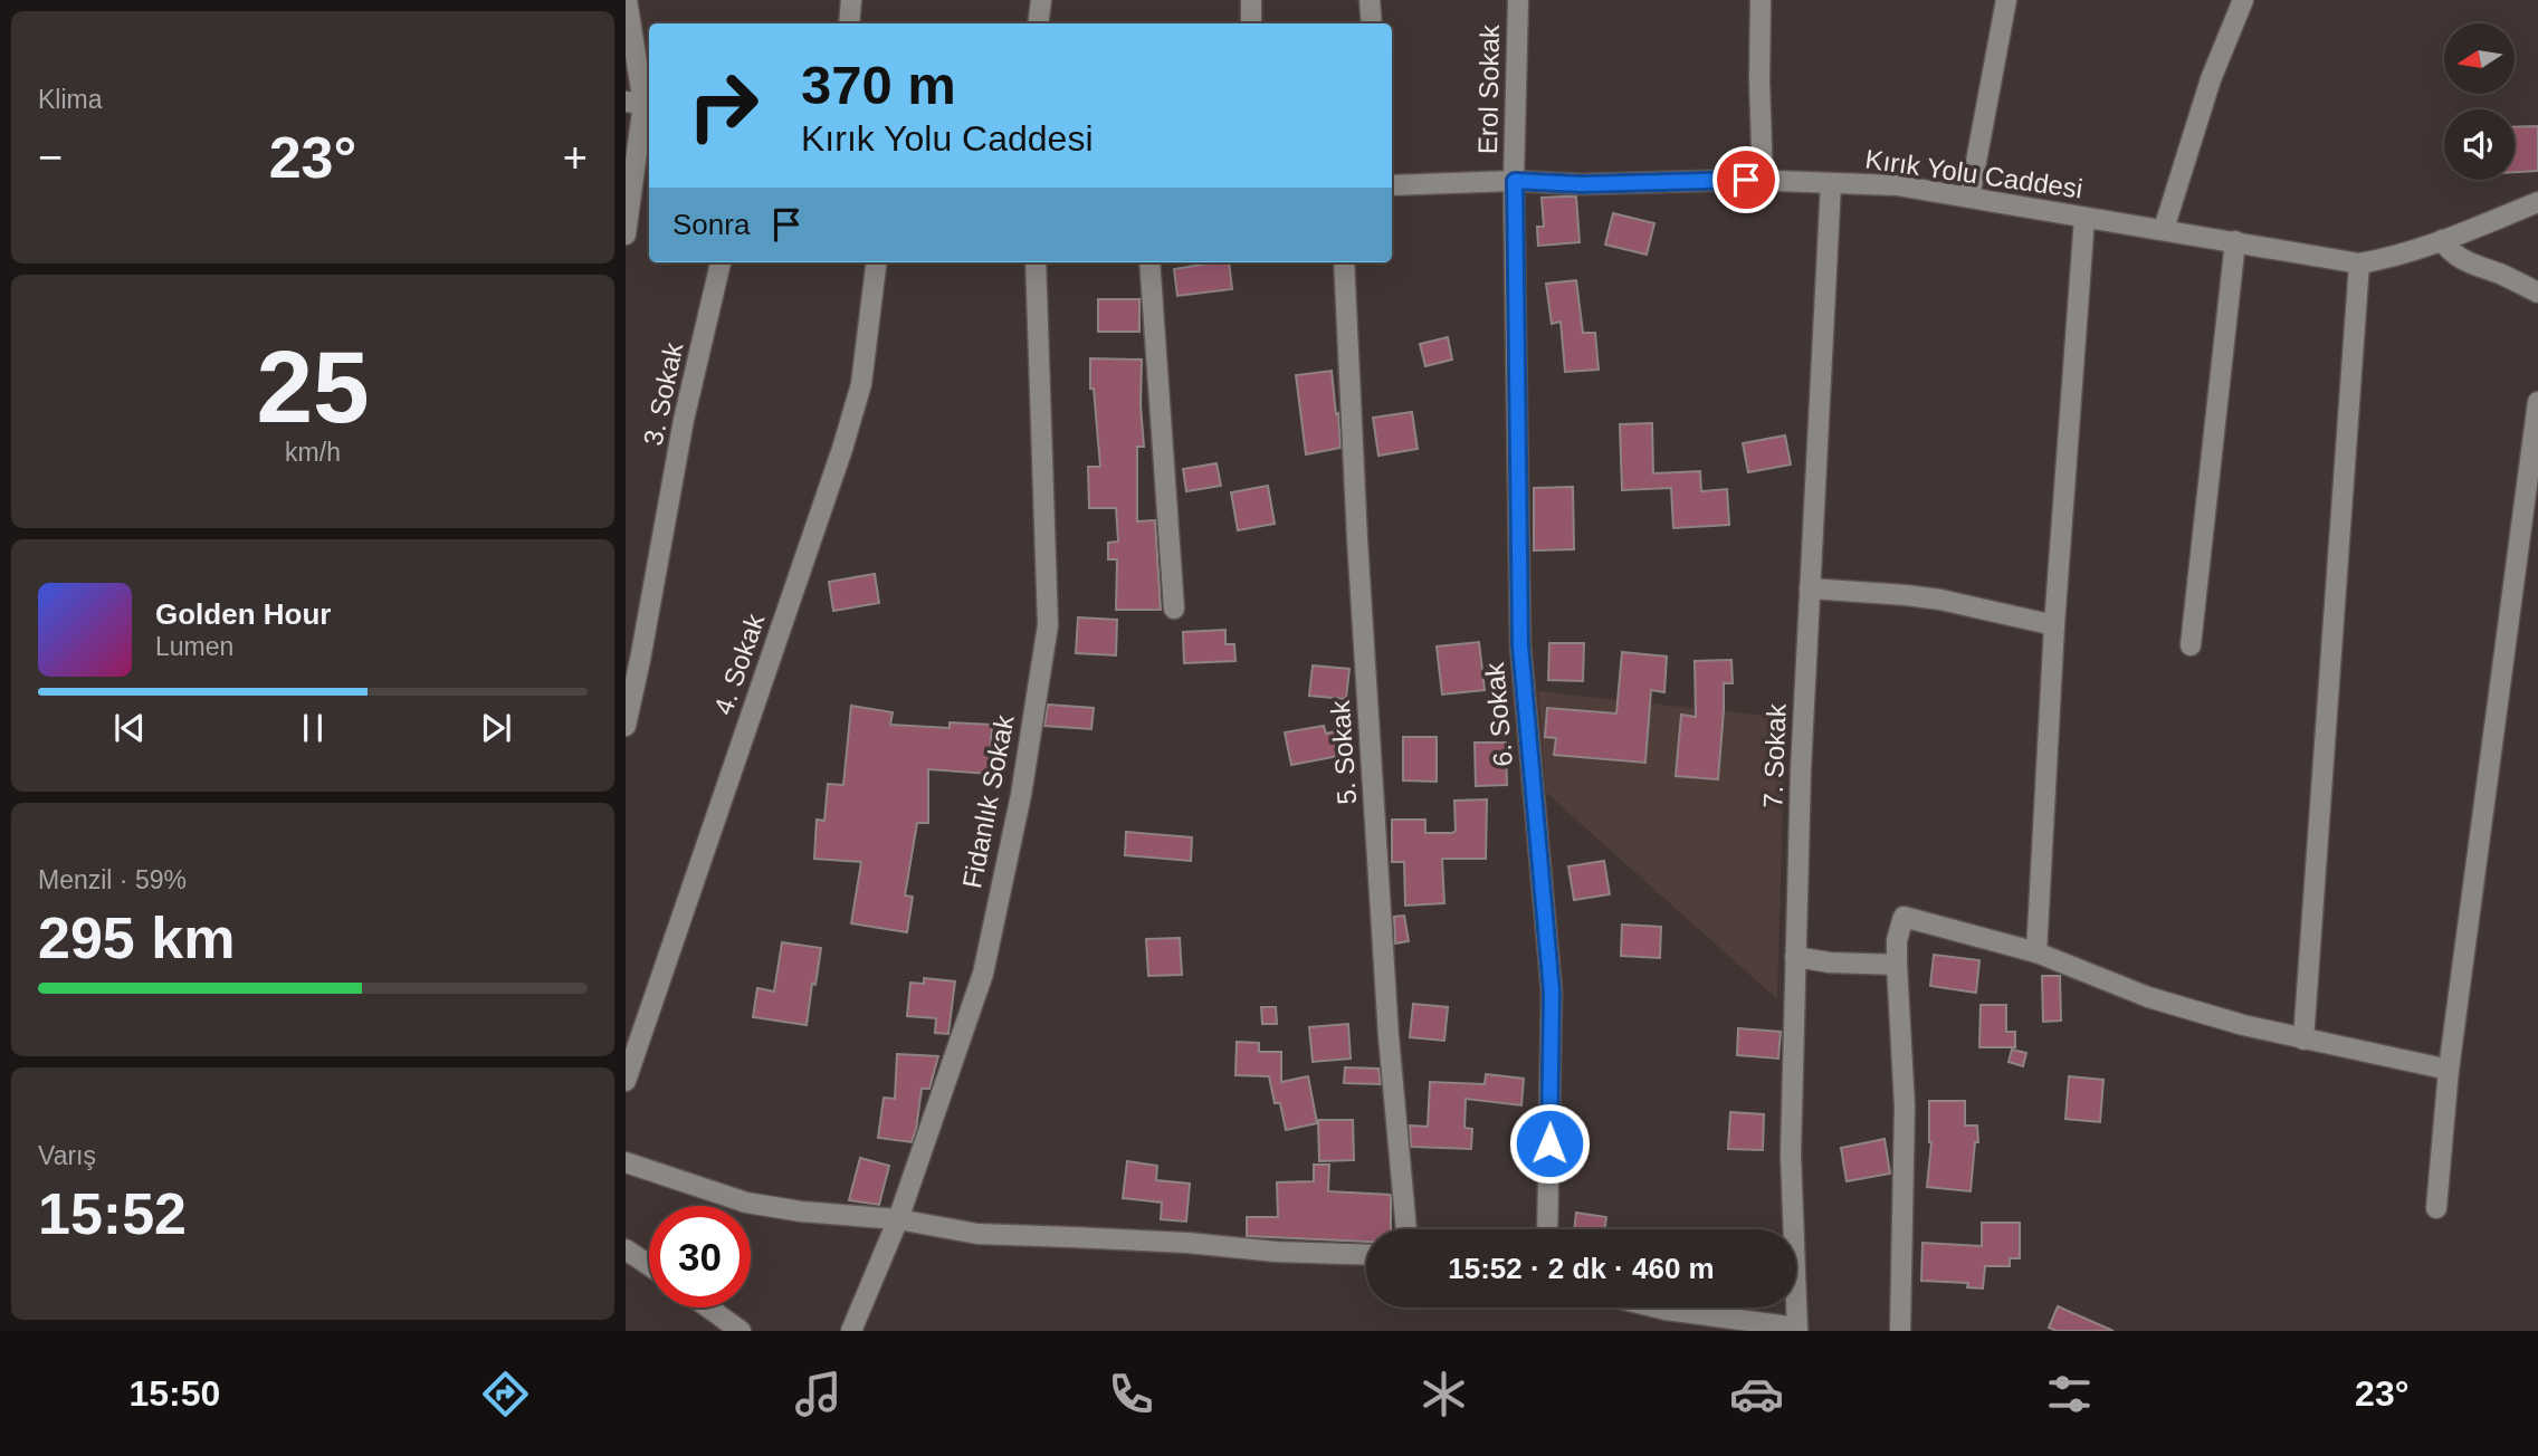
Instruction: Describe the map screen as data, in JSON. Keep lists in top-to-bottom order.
{
  "streets": {
    "street": [
      "Erol Sokak",
      "Kırık Yolu Caddesi",
      "3. Sokak",
      "4. Sokak",
      "6. Sokak",
      "5. Sokak",
      "7. Sokak",
      "Fidanlık Sokak"
    ]
  },
  "crossings": [
    ["Erol Sokak", "Kırık Yolu Caddesi"],
    ["Erol Sokak", "6. Sokak"],
    ["Kırık Yolu Caddesi", "6. Sokak"],
    ["Kırık Yolu Caddesi", "7. Sokak"]
  ],
  "north": "left",
  "page": {
    "tile": [
      "Klima",
      ["25", "km/h"],
      ["Menzil · 59%", "295 km"],
      ["Varış", "15:52"]
    ],
    "turn": ["370 m", "Kırık Yolu Caddesi"],
    "heat": ["−", "23°", "+"],
    "then": "Sonra",
    "song": ["Golden Hour", "Lumen"],
    "limit": "30",
    "trip": "15:52 · 2 dk · 460 m",
    "tabs": ["15:50", "23°"]
  }
}
